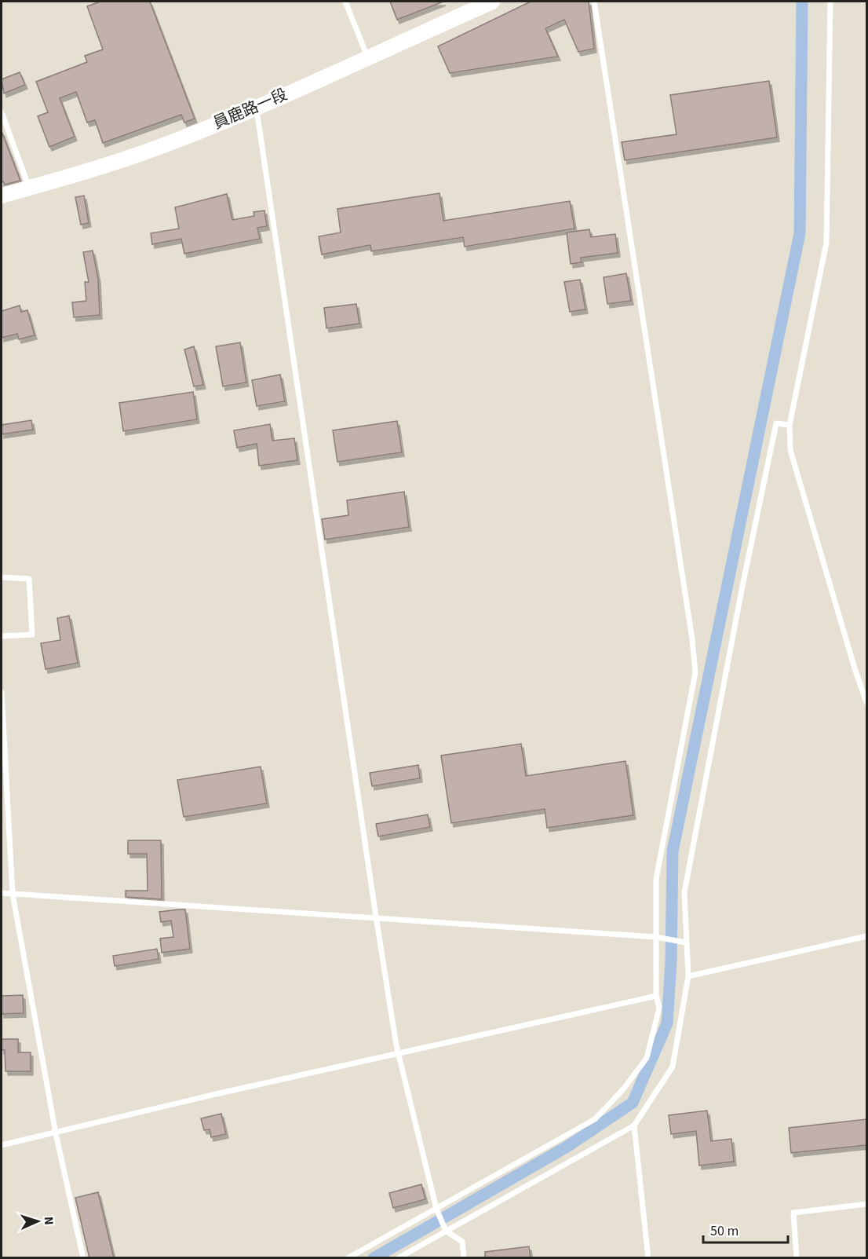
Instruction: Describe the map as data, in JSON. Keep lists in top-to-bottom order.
{
  "streets": {
    "main road": ["員鹿路一段"]
  },
  "scale_bar": "50 m",
  "north": "right"
}
